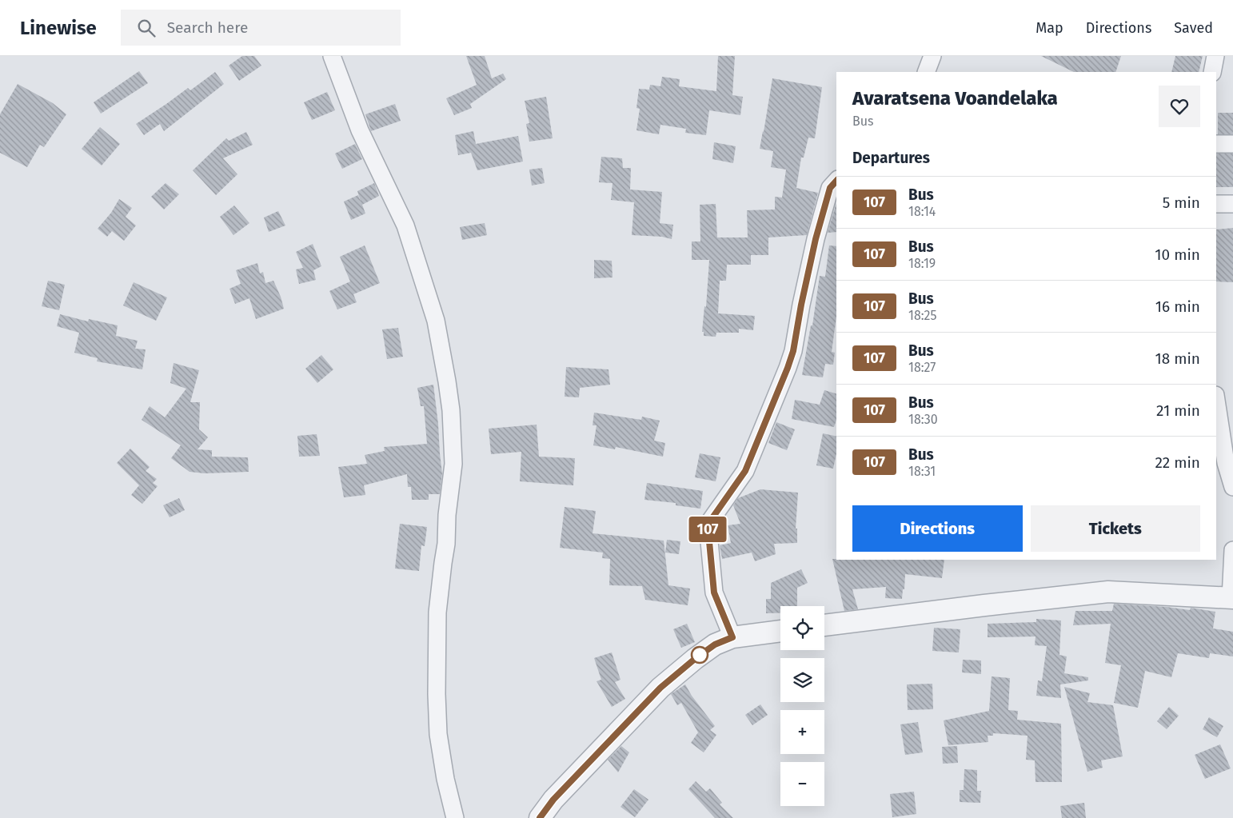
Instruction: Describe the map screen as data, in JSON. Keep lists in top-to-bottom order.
{
  "lines": ["bus line 107"],
  "page": {
    "header": "Linewise",
    "search": "Search here",
    "nav": ["Map", "Directions", "Saved"],
    "on_map": "107",
    "heading": [
      ["Avaratsena Voandelaka", "Bus"],
      "Departures"
    ],
    "list": [
      {
        "mark": "107",
        "name": "Bus",
        "note": "18:14",
        "value": "5 min"
      },
      {
        "mark": "107",
        "name": "Bus",
        "note": "18:19",
        "value": "10 min"
      },
      {
        "mark": "107",
        "name": "Bus",
        "note": "18:25",
        "value": "16 min"
      },
      {
        "mark": "107",
        "name": "Bus",
        "note": "18:27",
        "value": "18 min"
      },
      {
        "mark": "107",
        "name": "Bus",
        "note": "18:30",
        "value": "21 min"
      },
      {
        "mark": "107",
        "name": "Bus",
        "note": "18:31",
        "value": "22 min"
      }
    ],
    "buttons": ["Directions", "Tickets"],
    "map_buttons": ["+", "−"]
  }
}
